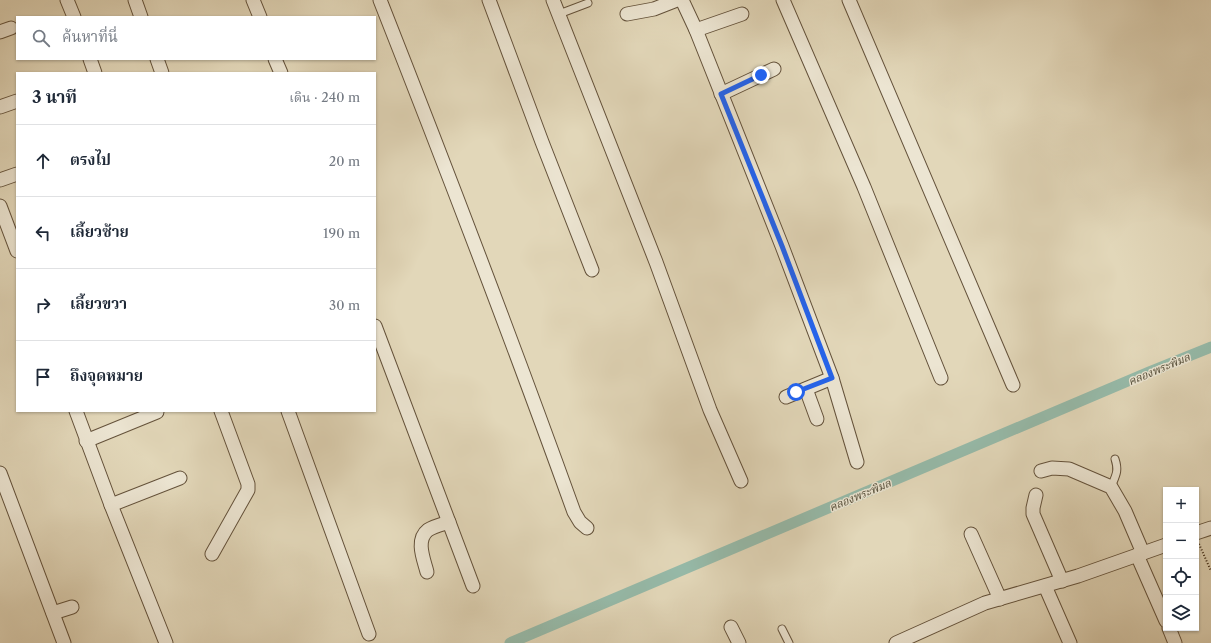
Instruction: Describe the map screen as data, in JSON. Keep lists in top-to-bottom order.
{
  "water": ["คลองพระพิมล"],
  "page": {
    "search": "ค้นหาที่นี่",
    "heading": ["3 นาที", "เดิน · 240 m"],
    "list": [
      ["ตรงไป", "20 m"],
      ["เลี้ยวซ้าย", "190 m"],
      ["เลี้ยวขวา", "30 m"],
      "ถึงจุดหมาย"
    ],
    "map_buttons": ["+", "−"]
  }
}
